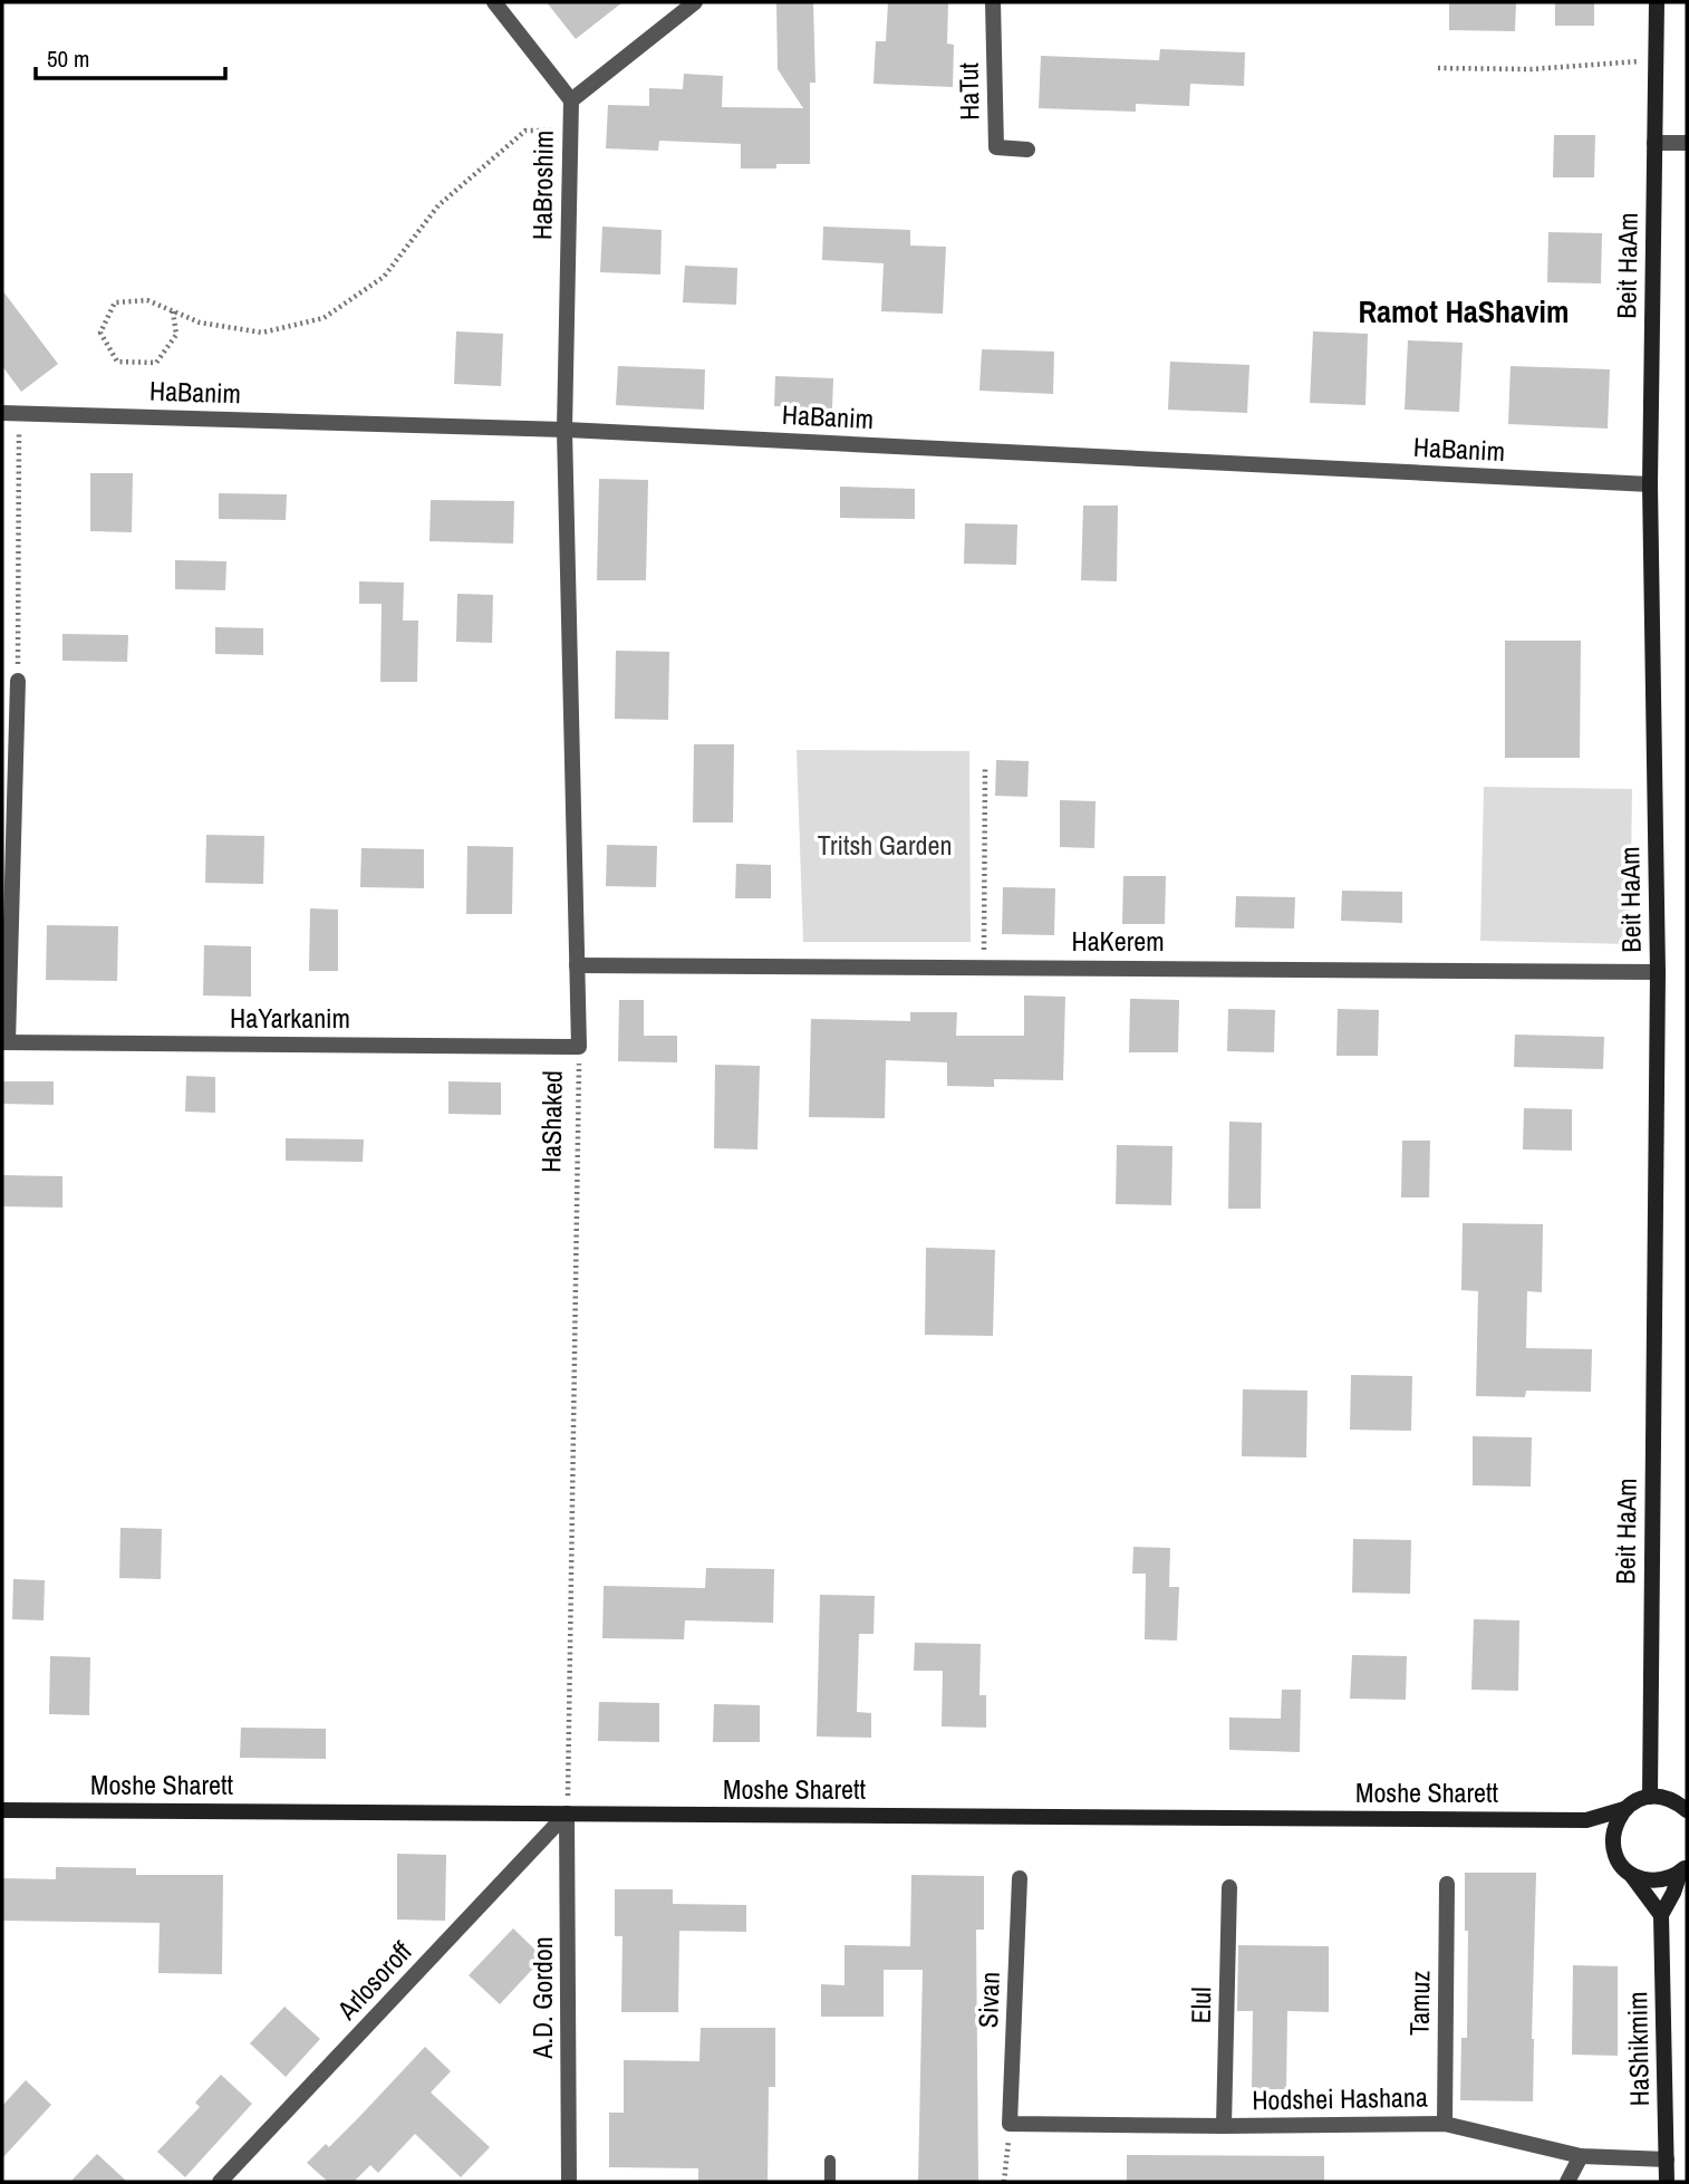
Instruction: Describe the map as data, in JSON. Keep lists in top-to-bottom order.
{
  "streets": {
    "street": [
      "HaTut",
      "HaBroshim",
      "Beit HaAm",
      "HaBanim",
      "HaKerem",
      "HaYarkanim",
      "HaShaked",
      "Moshe Sharett",
      "Arlosoroff",
      "A.D. Gordon",
      "Sivan",
      "Tamuz",
      "Elul",
      "HaShikmim",
      "Hodshei Hashana"
    ]
  },
  "crossings": [
    ["HaBroshim", "HaBanim"],
    ["HaBroshim", "HaShaked"],
    ["Beit HaAm", "HaBanim"],
    ["Beit HaAm", "HaKerem"],
    ["Beit HaAm", "Moshe Sharett"],
    ["HaBanim", "HaShaked"],
    ["HaKerem", "HaShaked"],
    ["HaYarkanim", "HaShaked"],
    ["HaShaked", "Moshe Sharett"],
    ["HaShaked", "Arlosoroff"],
    ["HaShaked", "A.D. Gordon"],
    ["Moshe Sharett", "Arlosoroff"],
    ["Moshe Sharett", "A.D. Gordon"],
    ["Arlosoroff", "A.D. Gordon"],
    ["Sivan", "Hodshei Hashana"],
    ["Tamuz", "Hodshei Hashana"],
    ["Elul", "Hodshei Hashana"],
    ["HaShikmim", "Hodshei Hashana"]
  ],
  "districts": ["Ramot HaShavim"],
  "parks": ["Tritsh Garden"],
  "scale_bar": "50 m"
}
